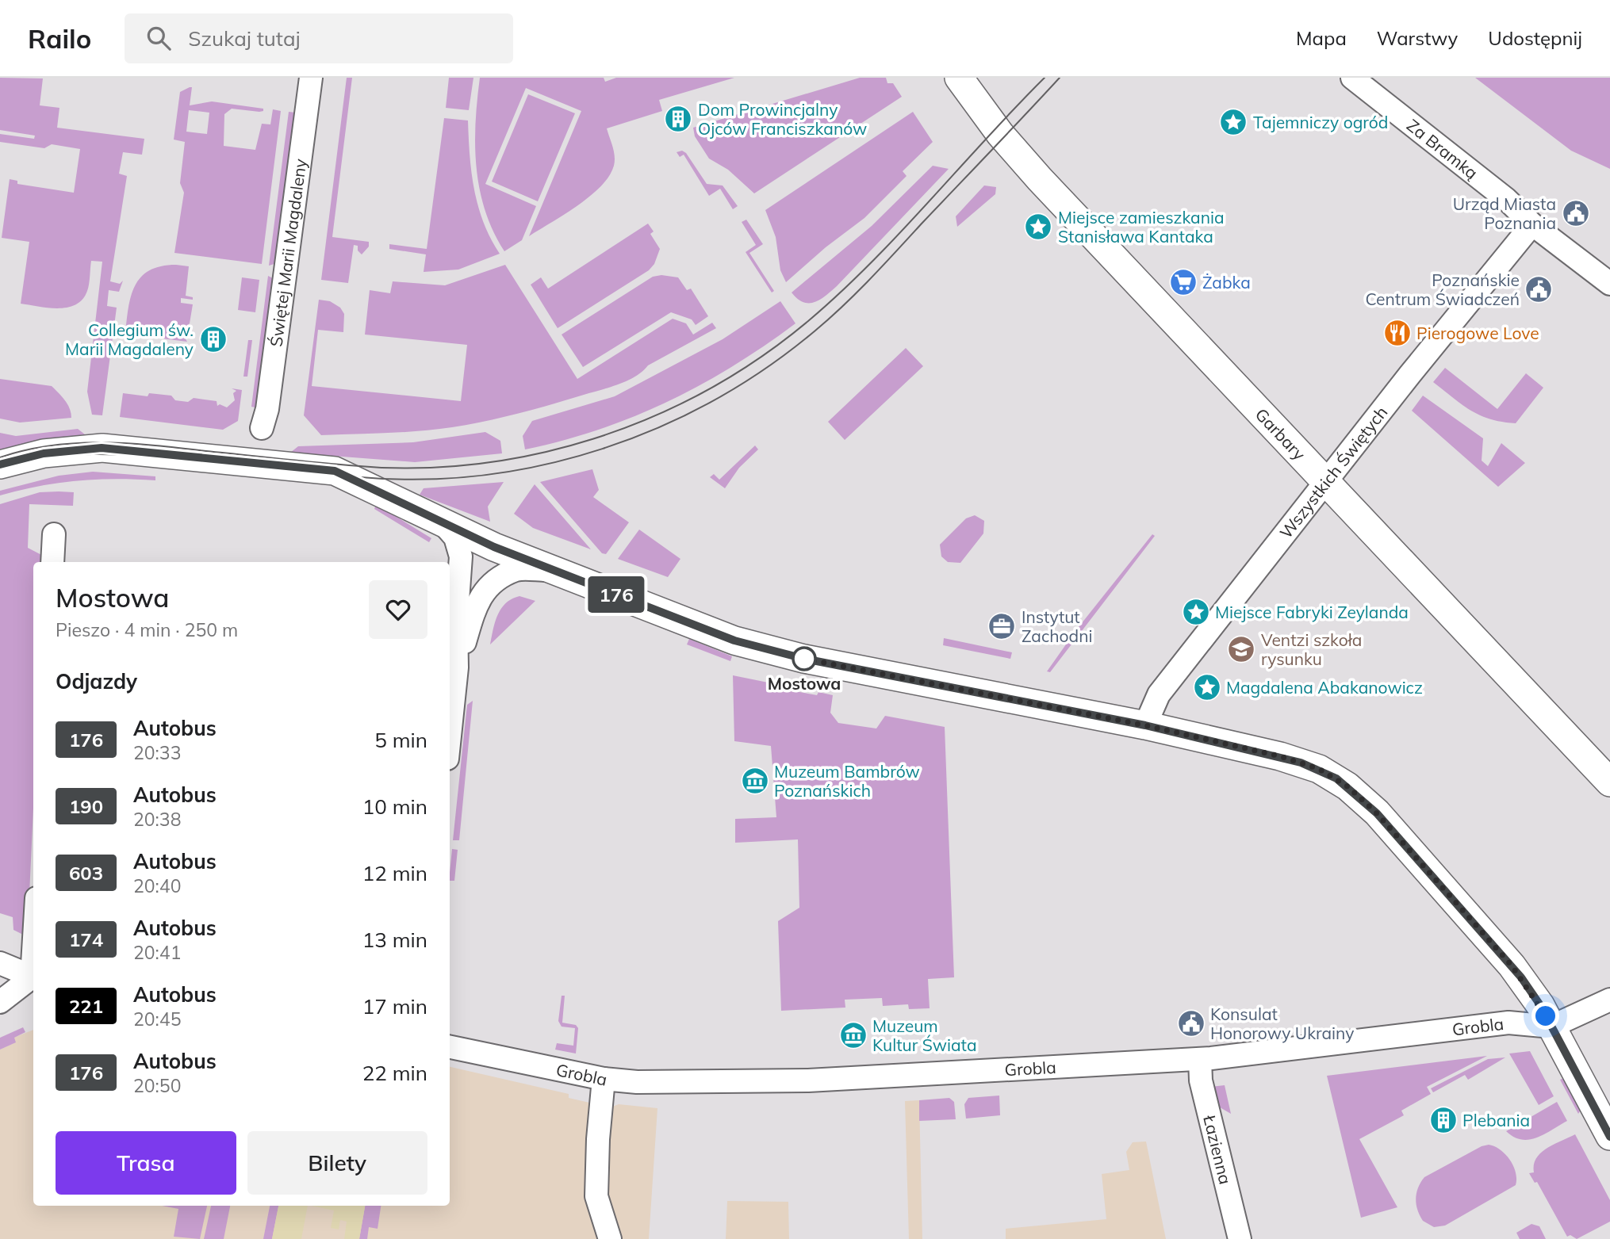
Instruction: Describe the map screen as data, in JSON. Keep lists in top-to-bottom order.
{
  "streets": {
    "street": [
      "Za Bramką",
      "Świętej Marii Magdaleny",
      "Garbary",
      "Wszystkich Świętych",
      "Grobla",
      "Łazienna"
    ]
  },
  "crossings": [
    ["Za Bramką", "Wszystkich Świętych"],
    ["Garbary", "Wszystkich Świętych"],
    ["Grobla", "Łazienna"]
  ],
  "places": {
    "building": ["Dom Prowincjalny Ojców Franciszkanów", "Collegium św. Marii Magdaleny", "Plebania"],
    "place": [
      "Tajemniczy ogród",
      "Miejsce zamieszkania Stanisława Kantaka",
      "Miejsce Fabryki Zeylanda",
      "Magdalena Abakanowicz"
    ],
    "public building": ["Urząd Miasta Poznania", "Poznańskie Centrum Świadczeń", "Konsulat Honorowy Ukrainy"],
    "supermarket": ["Żabka"],
    "restaurant": ["Pierogowe Love"],
    "office": ["Instytut Zachodni"],
    "school or university": ["Ventzi szkoła rysunku"],
    "other": ["Mostowa"],
    "museum": ["Muzeum Bambrów Poznańskich", "Muzeum Kultur Świata"]
  },
  "lines": ["bus line 176"],
  "page": {
    "header": "Railo",
    "search": "Szukaj tutaj",
    "nav": ["Mapa", "Warstwy", "Udostępnij"],
    "on_map": "176",
    "heading": [
      ["Mostowa", "Pieszo · 4 min · 250 m"],
      "Odjazdy"
    ],
    "list": [
      {
        "mark": "176",
        "name": "Autobus",
        "note": "20:33",
        "value": "5 min"
      },
      {
        "mark": "190",
        "name": "Autobus",
        "note": "20:38",
        "value": "10 min"
      },
      {
        "mark": "603",
        "name": "Autobus",
        "note": "20:40",
        "value": "12 min"
      },
      {
        "mark": "174",
        "name": "Autobus",
        "note": "20:41",
        "value": "13 min"
      },
      {
        "mark": "221",
        "name": "Autobus",
        "note": "20:45",
        "value": "17 min"
      },
      {
        "mark": "176",
        "name": "Autobus",
        "note": "20:50",
        "value": "22 min"
      }
    ],
    "buttons": ["Trasa", "Bilety"]
  }
}
